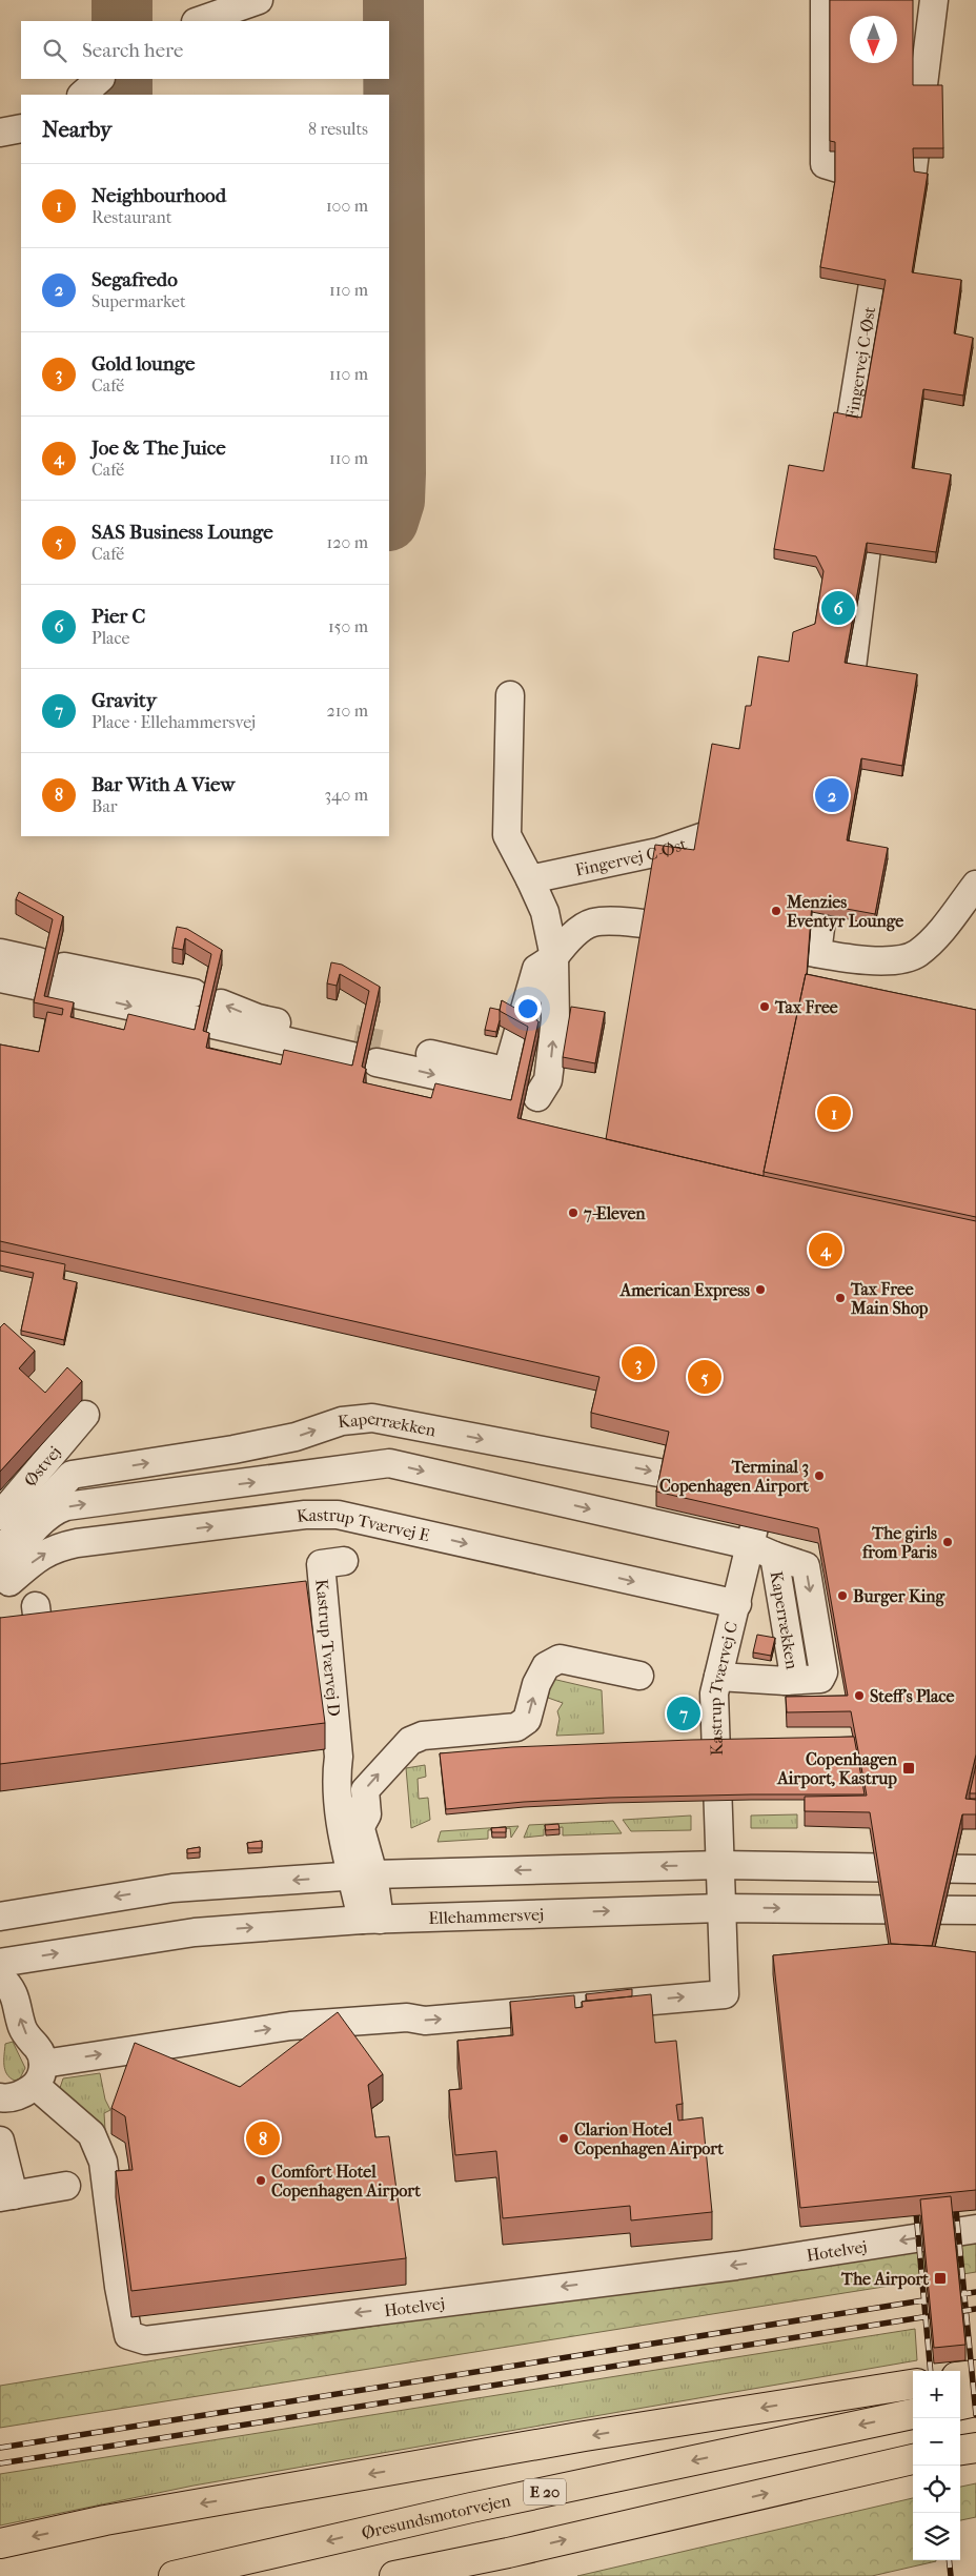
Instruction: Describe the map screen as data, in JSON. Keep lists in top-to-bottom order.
{
  "streets": {
    "highway": ["E 20", "Øresundsmotorvejen"],
    "street": [
      "Fingervej C-Øst",
      "Kaperrækken",
      "Østvej",
      "Kastrup Tværvej E",
      "Kastrup Tværvej D",
      "Kastrup Tværvej C",
      "Ellehammersvej",
      "Hotelvej"
    ]
  },
  "crossings": [
    ["Kaperrækken", "Kastrup Tværvej C"],
    ["Kastrup Tværvej E", "Kastrup Tværvej C"],
    ["Kastrup Tværvej C", "Ellehammersvej"],
    ["Kastrup Tværvej C", "Hotelvej"]
  ],
  "one_way": ["Kastrup Tværvej E", "Hotelvej"],
  "places": {
    "other": [
      "Menzies Eventyr Lounge",
      "Tax Free",
      "7-Eleven",
      "American Express",
      "Tax Free Main Shop",
      "Terminal 3 Copenhagen Airport",
      "The girls from Paris",
      "Burger King",
      "Steff's Place",
      "Clarion Hotel Copenhagen Airport",
      "Comfort Hotel Copenhagen Airport"
    ],
    "transit": ["Copenhagen Airport, Kastrup", "The Airport"]
  },
  "north": "bottom",
  "page": {
    "search": "Search here",
    "heading": ["Nearby", "8 results"],
    "list": [
      {
        "mark": "1",
        "name": "Neighbourhood",
        "note": "Restaurant",
        "value": "100 m"
      },
      {
        "mark": "2",
        "name": "Segafredo",
        "note": "Supermarket",
        "value": "110 m"
      },
      {
        "mark": "3",
        "name": "Gold lounge",
        "note": "Café",
        "value": "110 m"
      },
      {
        "mark": "4",
        "name": "Joe & The Juice",
        "note": "Café",
        "value": "110 m"
      },
      {
        "mark": "5",
        "name": "SAS Business Lounge",
        "note": "Café",
        "value": "120 m"
      },
      {
        "mark": "6",
        "name": "Pier C",
        "note": "Place",
        "value": "150 m"
      },
      {
        "mark": "7",
        "name": "Gravity",
        "note": "Place · Ellehammersvej",
        "value": "210 m"
      },
      {
        "mark": "8",
        "name": "Bar With A View",
        "note": "Bar",
        "value": "340 m"
      }
    ],
    "pins": [
      "6",
      "2",
      "1",
      "4",
      "3",
      "5",
      "7",
      "8"
    ],
    "map_buttons": ["+", "−"]
  }
}
